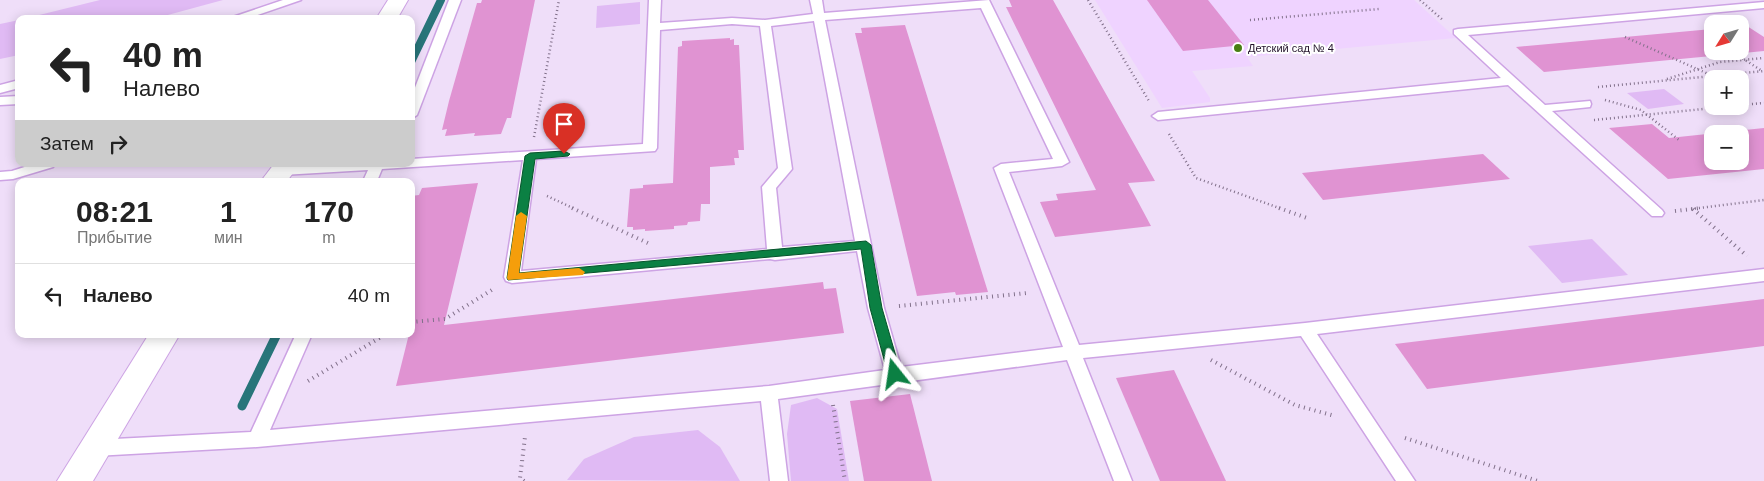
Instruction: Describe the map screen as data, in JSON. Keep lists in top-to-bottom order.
{
  "places": ["Детский сад № 4"],
  "north": "bottom left",
  "page": {
    "map_buttons": ["+", "−"],
    "turn": ["40 m", "Налево"],
    "then": "Затем",
    "eta": [
      "08:21",
      "Прибытие",
      "1",
      "мин",
      "170",
      "m"
    ],
    "list": [
      {
        "name": "Налево",
        "value": "40 m"
      }
    ]
  }
}
